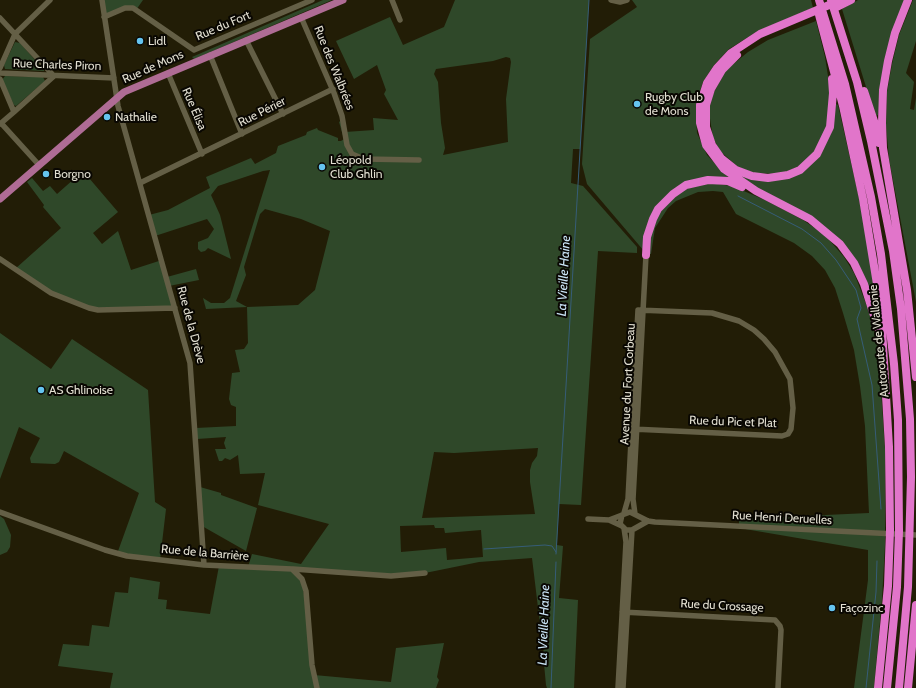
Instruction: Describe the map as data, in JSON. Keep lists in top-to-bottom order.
{
  "streets": {
    "highway": ["Autoroute de Wallonie"],
    "main road": ["Rue de Mons"],
    "street": [
      "Rue du Fort",
      "Rue Charles Piron",
      "Rue des Walbrées",
      "Rue Élisa",
      "Rue Périer",
      "Rue de la Drève",
      "Avenue du Fort Corbeau",
      "Rue du Pic et Plat",
      "Rue Henri Deruelles",
      "Rue de la Barrière",
      "Rue du Crossage"
    ]
  },
  "crossings": [
    ["Rue du Fort", "Rue de la Drève"],
    ["Rue Charles Piron", "Rue de la Drève"],
    ["Rue de Mons", "Rue des Walbrées"],
    ["Rue de Mons", "Rue Élisa"],
    ["Rue de Mons", "Rue de la Drève"],
    ["Rue des Walbrées", "Rue Périer"],
    ["Rue Élisa", "Rue Périer"],
    ["Rue Périer", "Rue de la Drève"],
    ["Rue de la Drève", "Rue de la Barrière"],
    ["Avenue du Fort Corbeau", "Rue du Pic et Plat"],
    ["Avenue du Fort Corbeau", "Rue Henri Deruelles"]
  ],
  "water": ["La Vieille Haine"],
  "places": [
    "Lidl",
    "Rugby Club de Mons",
    "Nathalie",
    "Léopold Club Ghlin",
    "Borgno",
    "AS Ghlinoise",
    "Façozinc"
  ]
}
